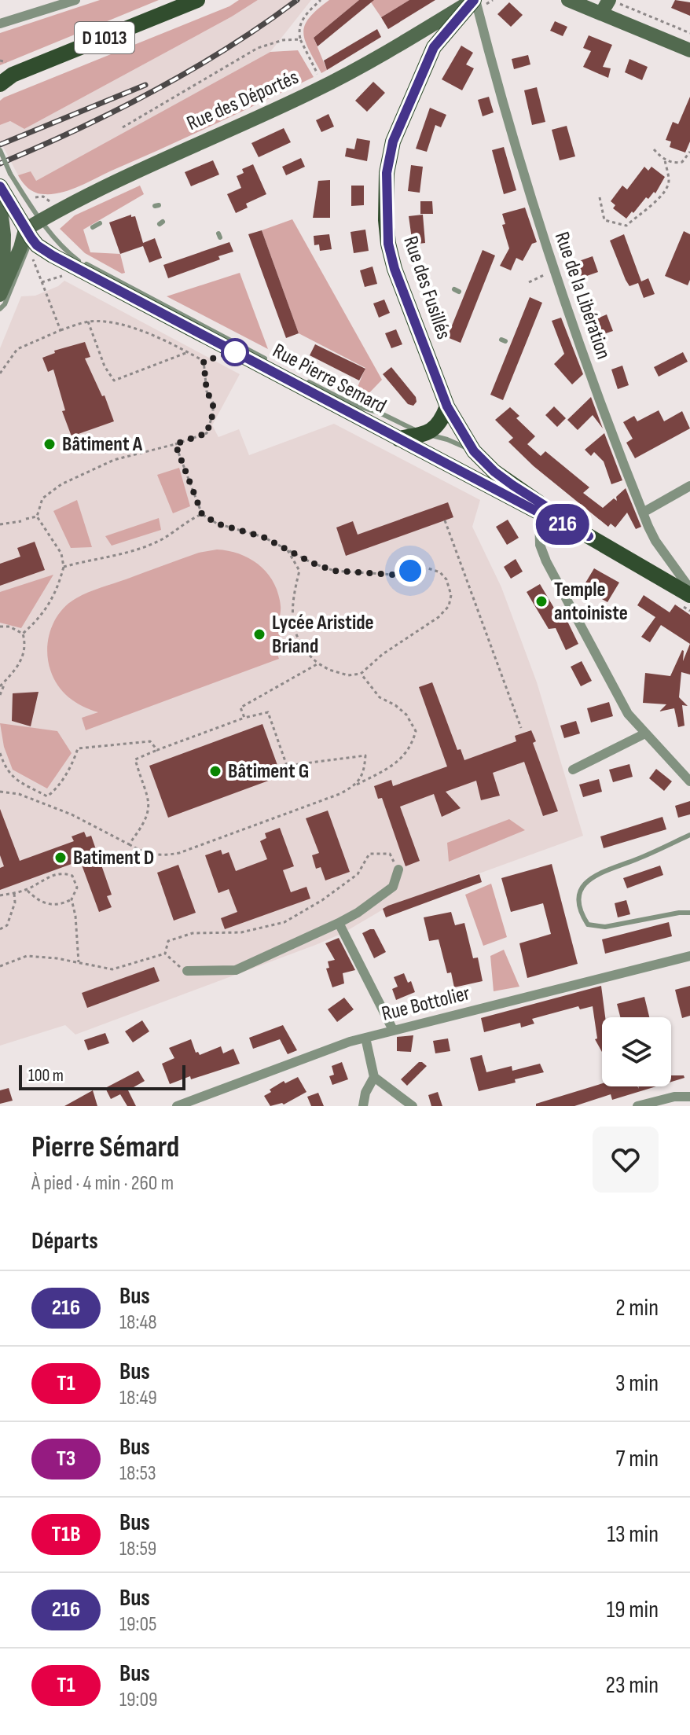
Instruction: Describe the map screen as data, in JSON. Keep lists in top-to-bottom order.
{
  "streets": {
    "main road": [
      "D 1013",
      "Rue des Déportés",
      "Rue des Fusillés",
      "Rue Pierre Semard"
    ],
    "street": ["Rue de la Libération", "Rue Bottolier"]
  },
  "crossings": [
    ["Rue des Déportés", "Rue des Fusillés"],
    ["Rue des Déportés", "Rue de la Libération"],
    ["Rue des Déportés", "Rue Pierre Semard"],
    ["Rue des Fusillés", "Rue de la Libération"],
    ["Rue des Fusillés", "Rue Pierre Semard"]
  ],
  "places": [
    "Bâtiment A",
    "Temple antoiniste",
    "Lycée Aristide Briand",
    "Bâtiment G",
    "Batiment D"
  ],
  "lines": ["bus line 216"],
  "scale_bar": "100 m",
  "page": {
    "on_map": "216",
    "scale": "100 m",
    "heading": [
      ["Pierre Sémard", "À pied · 4 min · 260 m"],
      "Départs"
    ],
    "list": [
      {
        "mark": "216",
        "name": "Bus",
        "note": "18:48",
        "value": "2 min"
      },
      {
        "mark": "T1",
        "name": "Bus",
        "note": "18:49",
        "value": "3 min"
      },
      {
        "mark": "T3",
        "name": "Bus",
        "note": "18:53",
        "value": "7 min"
      },
      {
        "mark": "T1B",
        "name": "Bus",
        "note": "18:59",
        "value": "13 min"
      },
      {
        "mark": "216",
        "name": "Bus",
        "note": "19:05",
        "value": "19 min"
      },
      {
        "mark": "T1",
        "name": "Bus",
        "note": "19:09",
        "value": "23 min"
      }
    ]
  }
}
